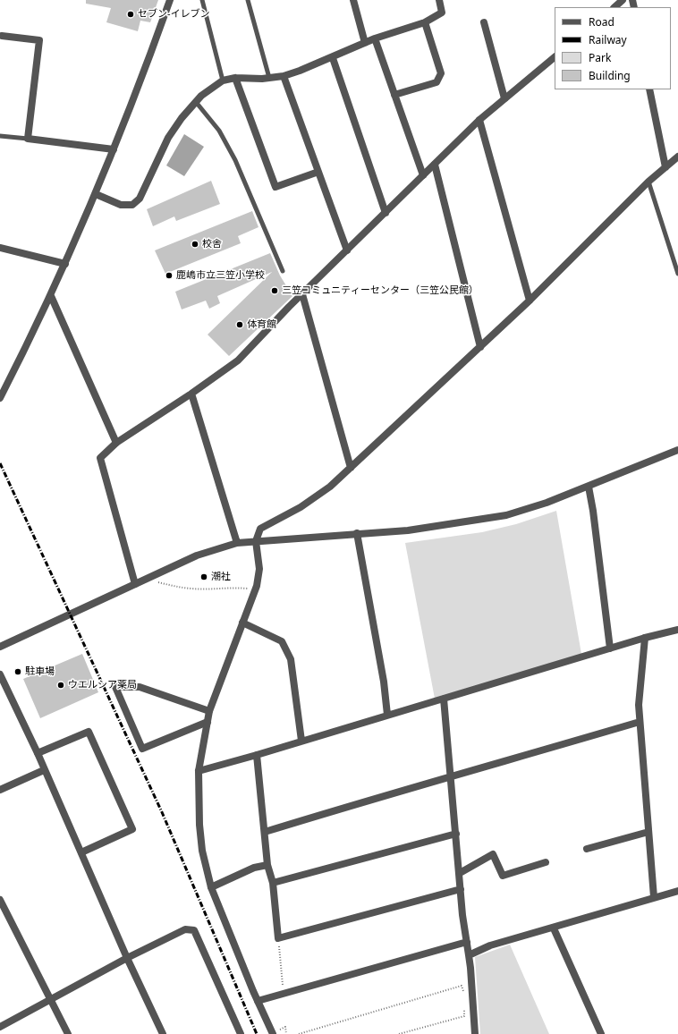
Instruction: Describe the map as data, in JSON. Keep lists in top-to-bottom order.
{
  "places": [
    "セブン-イレブン",
    "校舎",
    "鹿嶋市立三笠小学校",
    "三笠コミュニティーセンター（三笠公民館）",
    "体育館",
    "潮社",
    "駐車場",
    "ウエルシア薬局"
  ],
  "legend": [
    "Road",
    "Railway",
    "Park",
    "Building"
  ]
}
